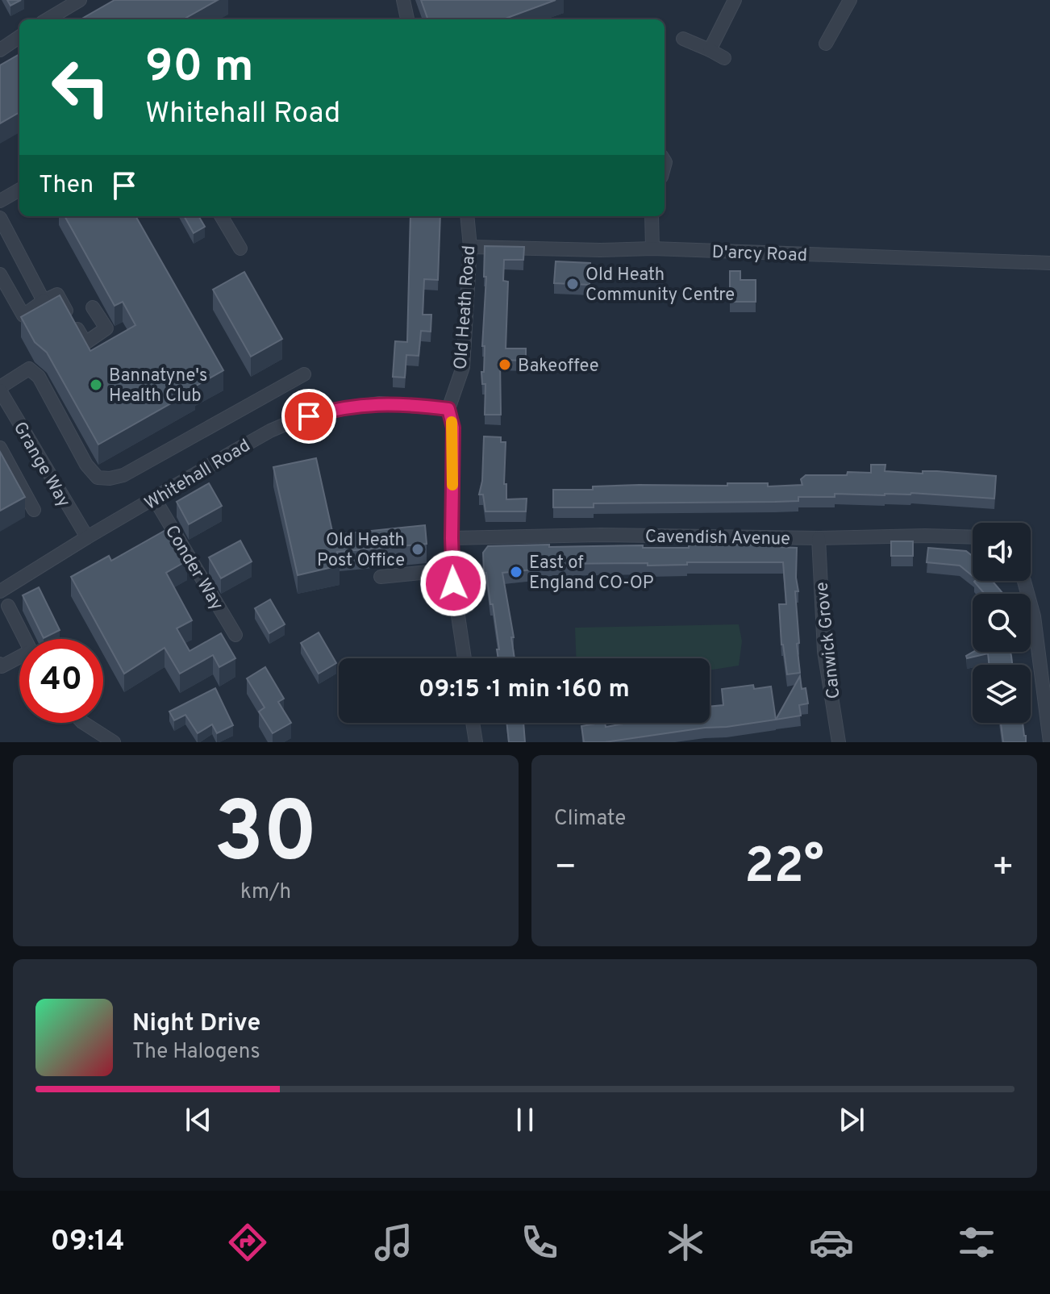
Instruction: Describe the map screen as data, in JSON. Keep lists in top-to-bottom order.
{
  "streets": {
    "street": [
      "D'arcy Road",
      "Old Heath Road",
      "Grange Way",
      "Whitehall Road",
      "Cavendish Avenue",
      "Conder Way",
      "Canwick Grove"
    ]
  },
  "crossings": [
    ["D'arcy Road", "Old Heath Road"],
    ["Old Heath Road", "Whitehall Road"],
    ["Old Heath Road", "Cavendish Avenue"],
    ["Grange Way", "Whitehall Road"],
    ["Whitehall Road", "Conder Way"],
    ["Cavendish Avenue", "Canwick Grove"]
  ],
  "places": [
    "Old Heath Community Centre",
    "Bakeoffee",
    "Bannatyne's Health Club",
    "Old Heath Post Office",
    "East of England CO-OP"
  ],
  "page": {
    "turn": ["90 m", "Whitehall Road"],
    "then": "Then",
    "limit": "40",
    "trip": "09:15 · 1 min · 160 m",
    "tile": [
      ["30", "km/h"],
      "Climate"
    ],
    "heat": ["−", "22°", "+"],
    "song": ["Night Drive", "The Halogens"],
    "tabs": "09:14"
  }
}
